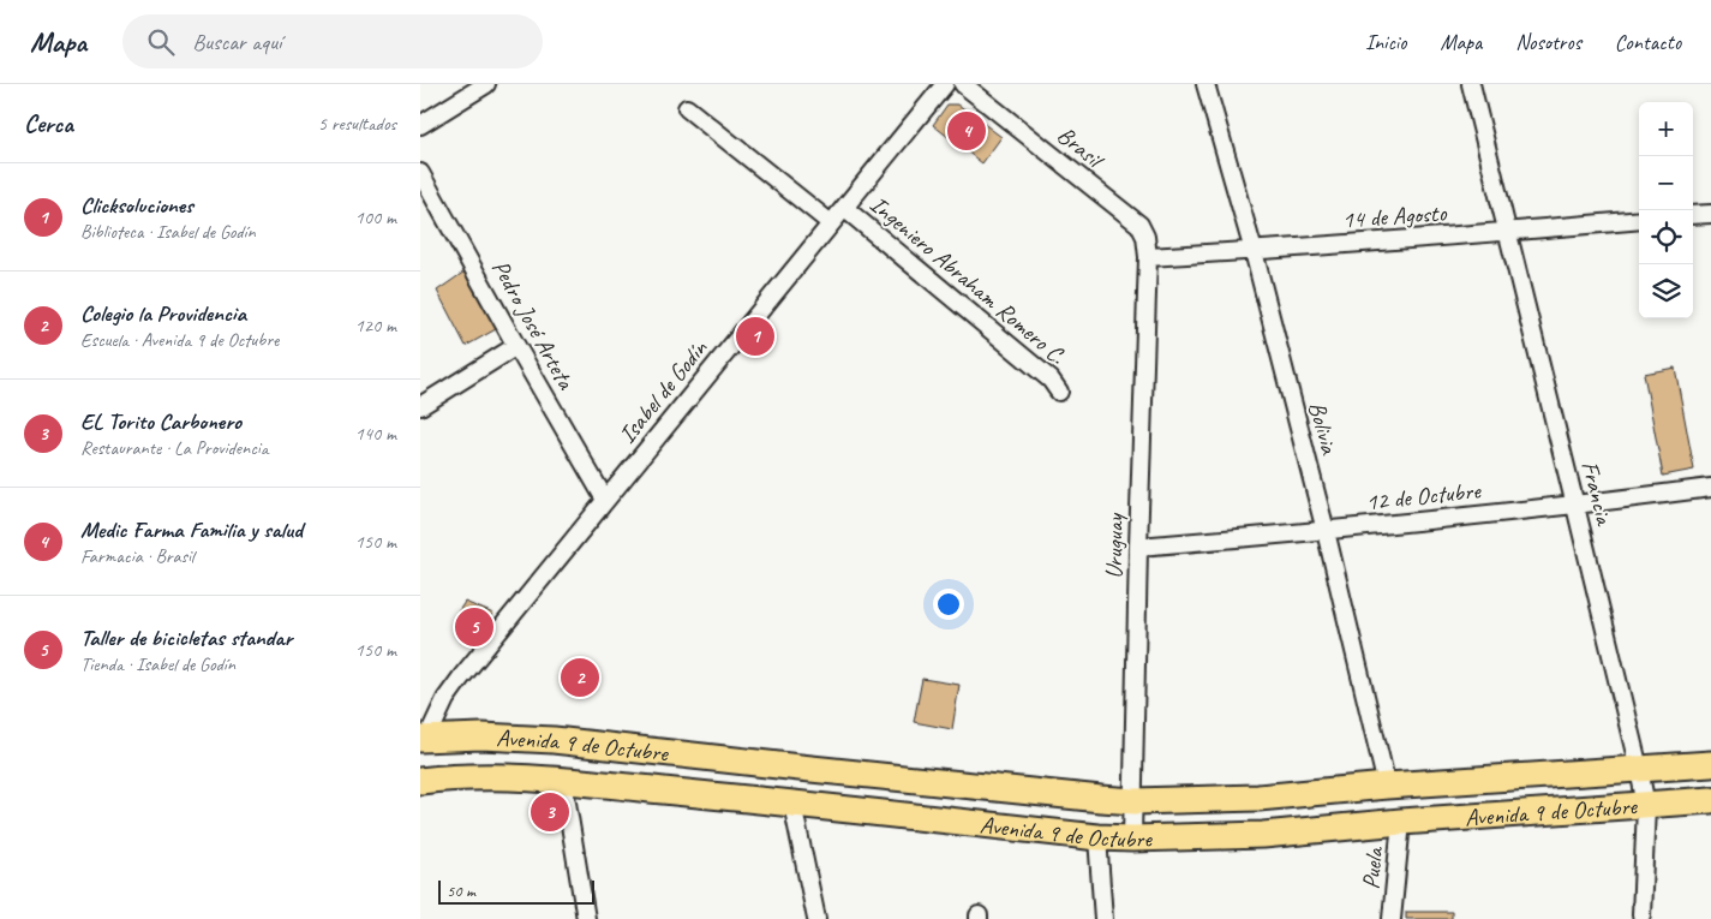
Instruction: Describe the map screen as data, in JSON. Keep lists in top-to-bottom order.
{
  "streets": {
    "main road": ["Avenida 9 de Octubre"],
    "street": [
      "Brasil",
      "14 de Agosto",
      "Ingeniero Abraham Romero C.",
      "Pedro José Arteta",
      "Isabel de Godín",
      "Bolivia",
      "Francia",
      "12 de Octubre",
      "Uruguay",
      "Puela"
    ]
  },
  "crossings": [
    ["Brasil", "14 de Agosto"],
    ["Brasil", "Uruguay"],
    ["14 de Agosto", "Bolivia"],
    ["14 de Agosto", "Francia"],
    ["14 de Agosto", "Uruguay"],
    ["Ingeniero Abraham Romero C.", "Isabel de Godín"],
    ["Pedro José Arteta", "Isabel de Godín"],
    ["Isabel de Godín", "Avenida 9 de Octubre"],
    ["Bolivia", "12 de Octubre"],
    ["Bolivia", "Avenida 9 de Octubre"],
    ["Francia", "12 de Octubre"],
    ["Francia", "Avenida 9 de Octubre"],
    ["12 de Octubre", "Uruguay"],
    ["Uruguay", "Avenida 9 de Octubre"],
    ["Avenida 9 de Octubre", "Puela"]
  ],
  "scale_bar": "50 m",
  "page": {
    "header": "Mapa",
    "search": "Buscar aquí",
    "nav": [
      "Inicio",
      "Mapa",
      "Nosotros",
      "Contacto"
    ],
    "heading": ["Cerca", "5 resultados"],
    "map_buttons": ["+", "−"],
    "pins": [
      "4",
      "1",
      "5",
      "2",
      "3"
    ],
    "list": [
      {
        "mark": "1",
        "name": "Clicksoluciones",
        "note": "Biblioteca · Isabel de Godín",
        "value": "100 m"
      },
      {
        "mark": "2",
        "name": "Colegio la Providencia",
        "note": "Escuela · Avenida 9 de Octubre",
        "value": "120 m"
      },
      {
        "mark": "3",
        "name": "EL Torito Carbonero",
        "note": "Restaurante · La Providencia",
        "value": "140 m"
      },
      {
        "mark": "4",
        "name": "Medic Farma Familia y salud",
        "note": "Farmacia · Brasil",
        "value": "150 m"
      },
      {
        "mark": "5",
        "name": "Taller de bicicletas standar",
        "note": "Tienda · Isabel de Godín",
        "value": "150 m"
      }
    ],
    "scale": "50 m"
  }
}
